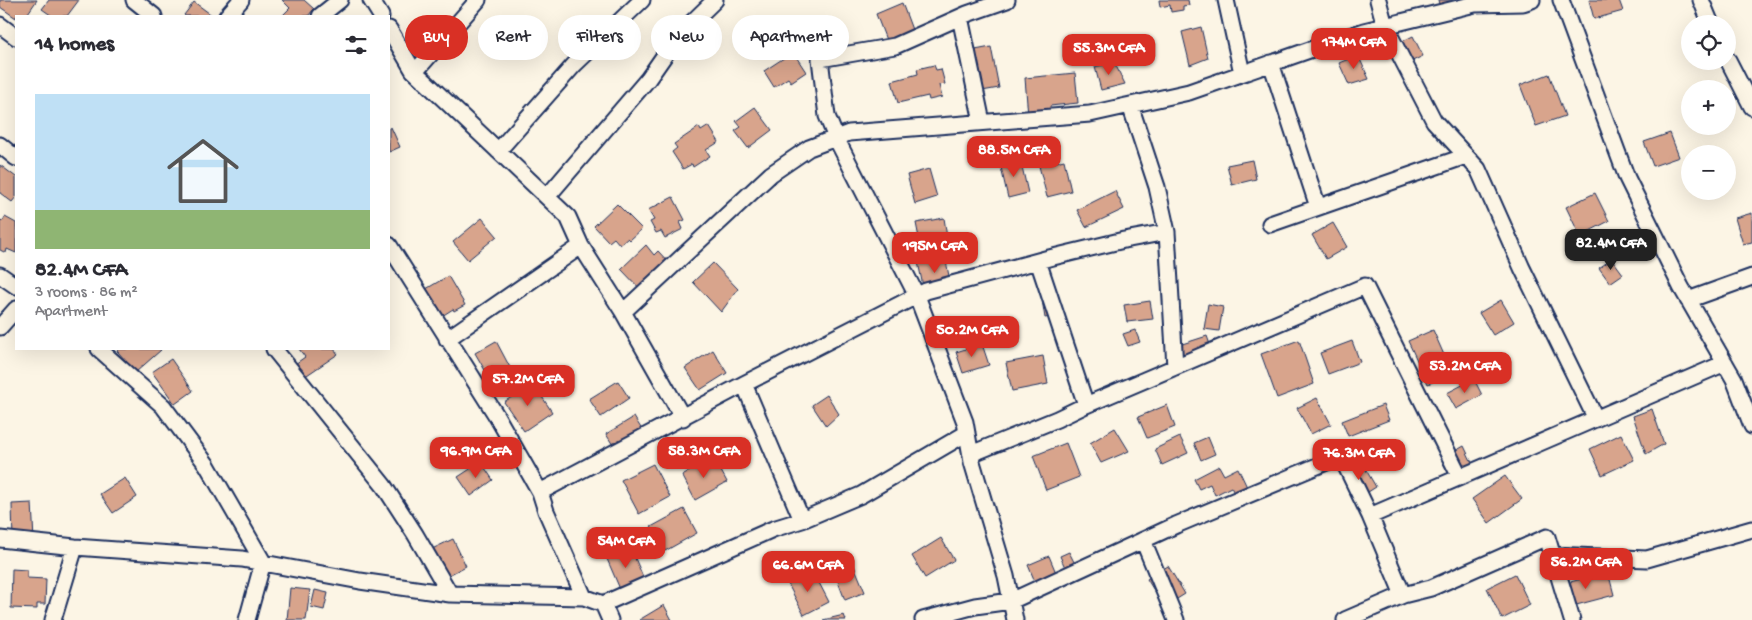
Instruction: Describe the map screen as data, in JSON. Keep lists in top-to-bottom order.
{
  "page": {
    "map_buttons": ["+", "−"],
    "chip": [
      "Buy",
      "Rent",
      "Filters",
      "New",
      "Apartment"
    ],
    "heading": "14 homes",
    "price": [
      "174M CFA",
      "55.3M CFA",
      "88.5M CFA",
      "82.4M CFA",
      "195M CFA",
      "50.2M CFA",
      "53.2M CFA",
      "57.2M CFA",
      "96.9M CFA",
      "58.3M CFA",
      "76.3M CFA",
      "54M CFA",
      "56.2M CFA",
      "66.6M CFA"
    ],
    "list": [
      {
        "name": "82.4M CFA",
        "note": "3 rooms · 86 m² · Apartment"
      }
    ]
  }
}
